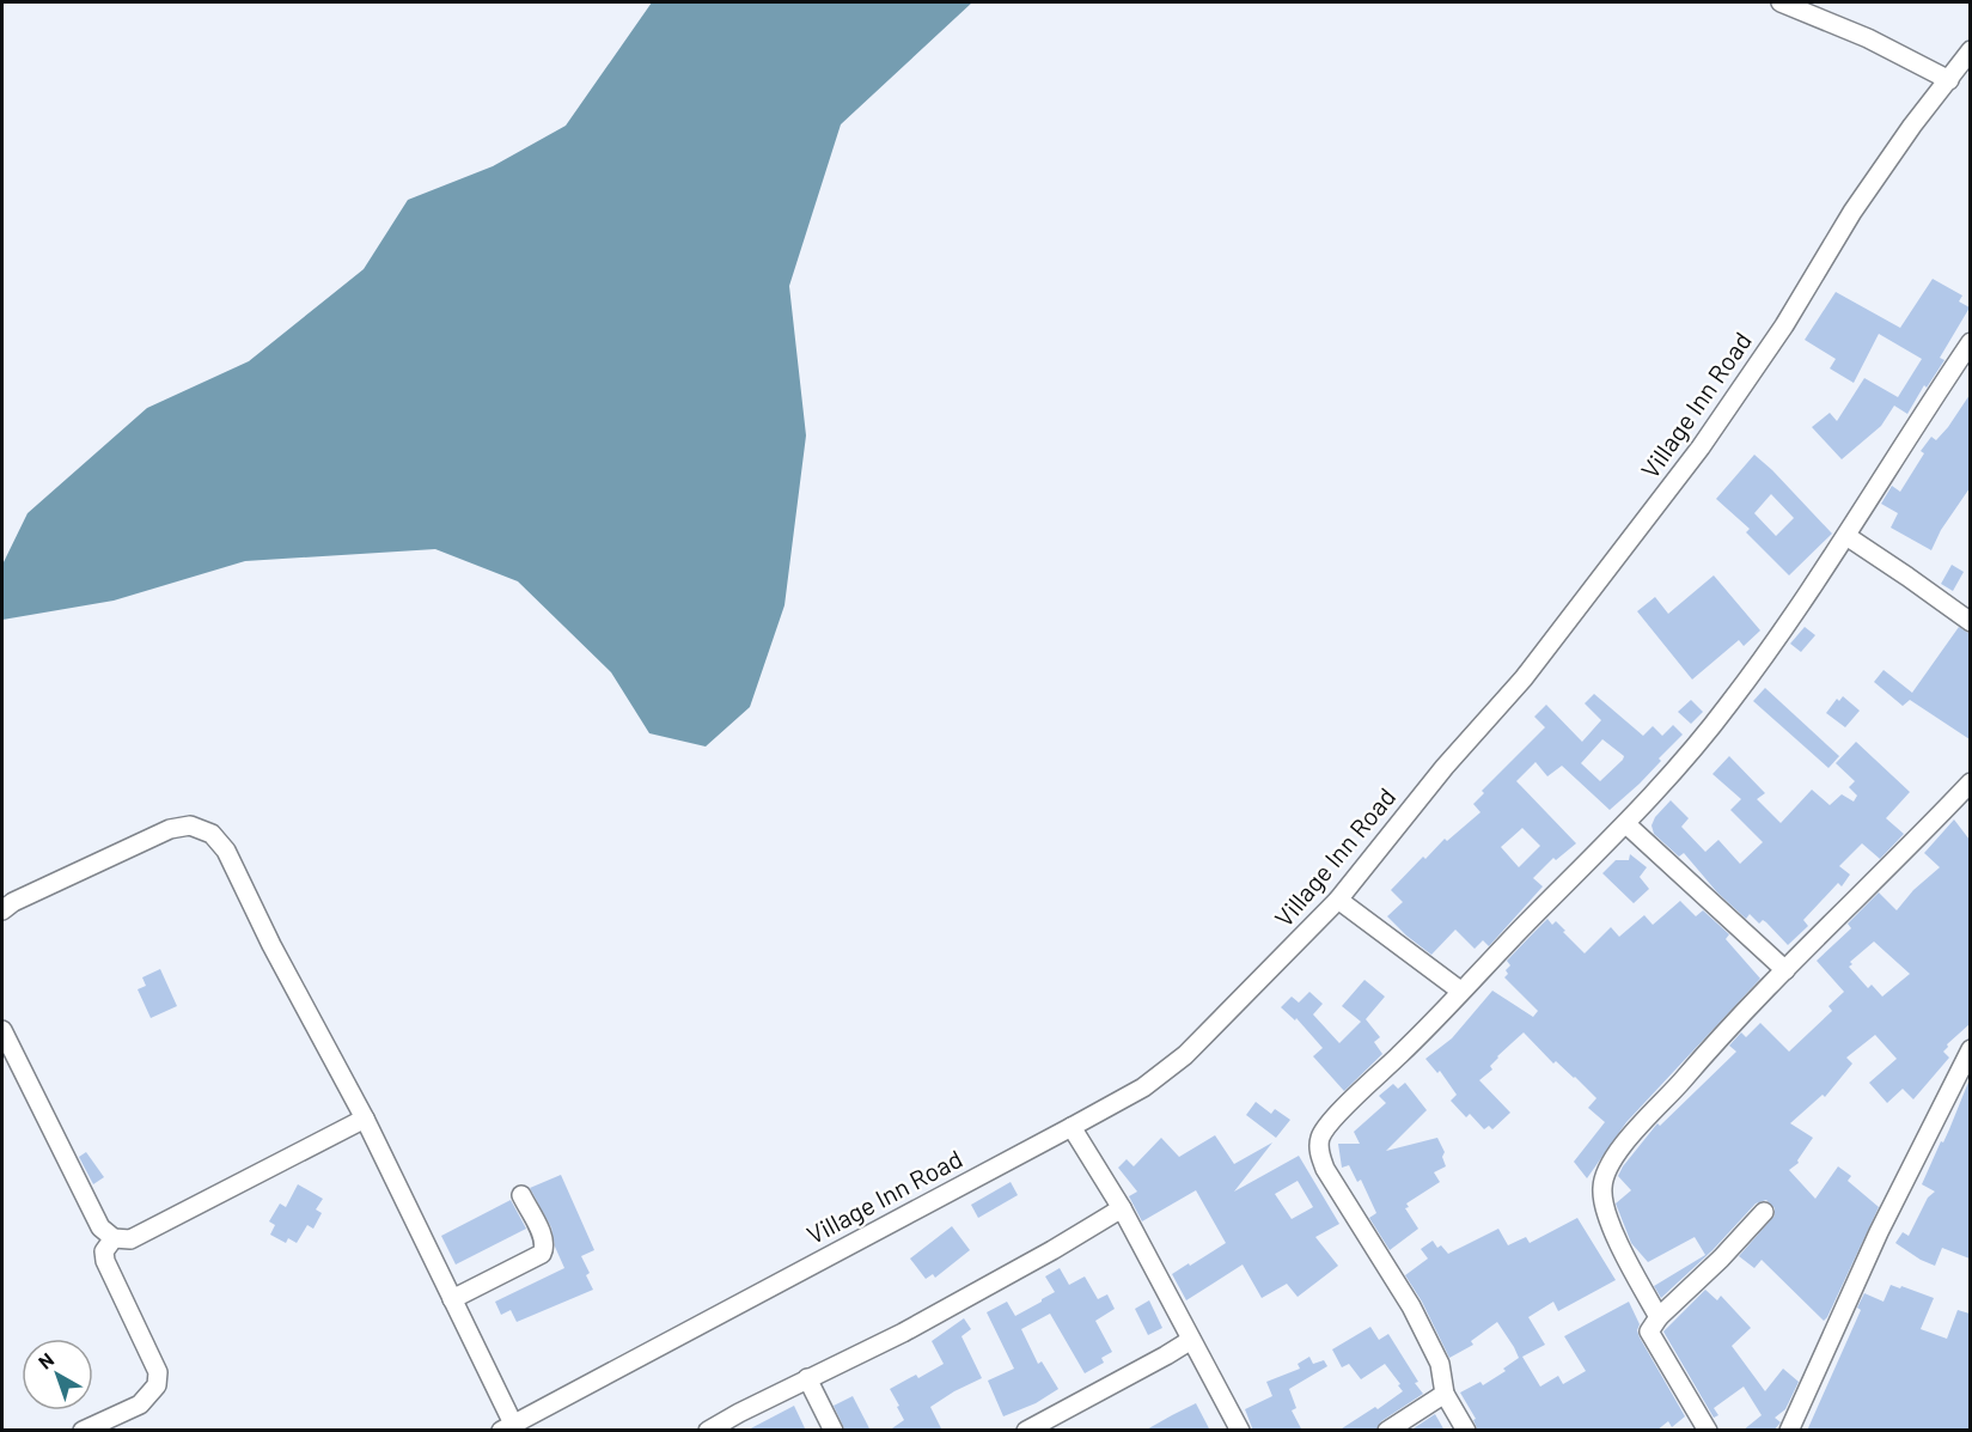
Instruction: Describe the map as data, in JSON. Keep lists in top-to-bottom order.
{
  "streets": {
    "street": ["Village Inn Road"]
  },
  "north": "top left"
}
